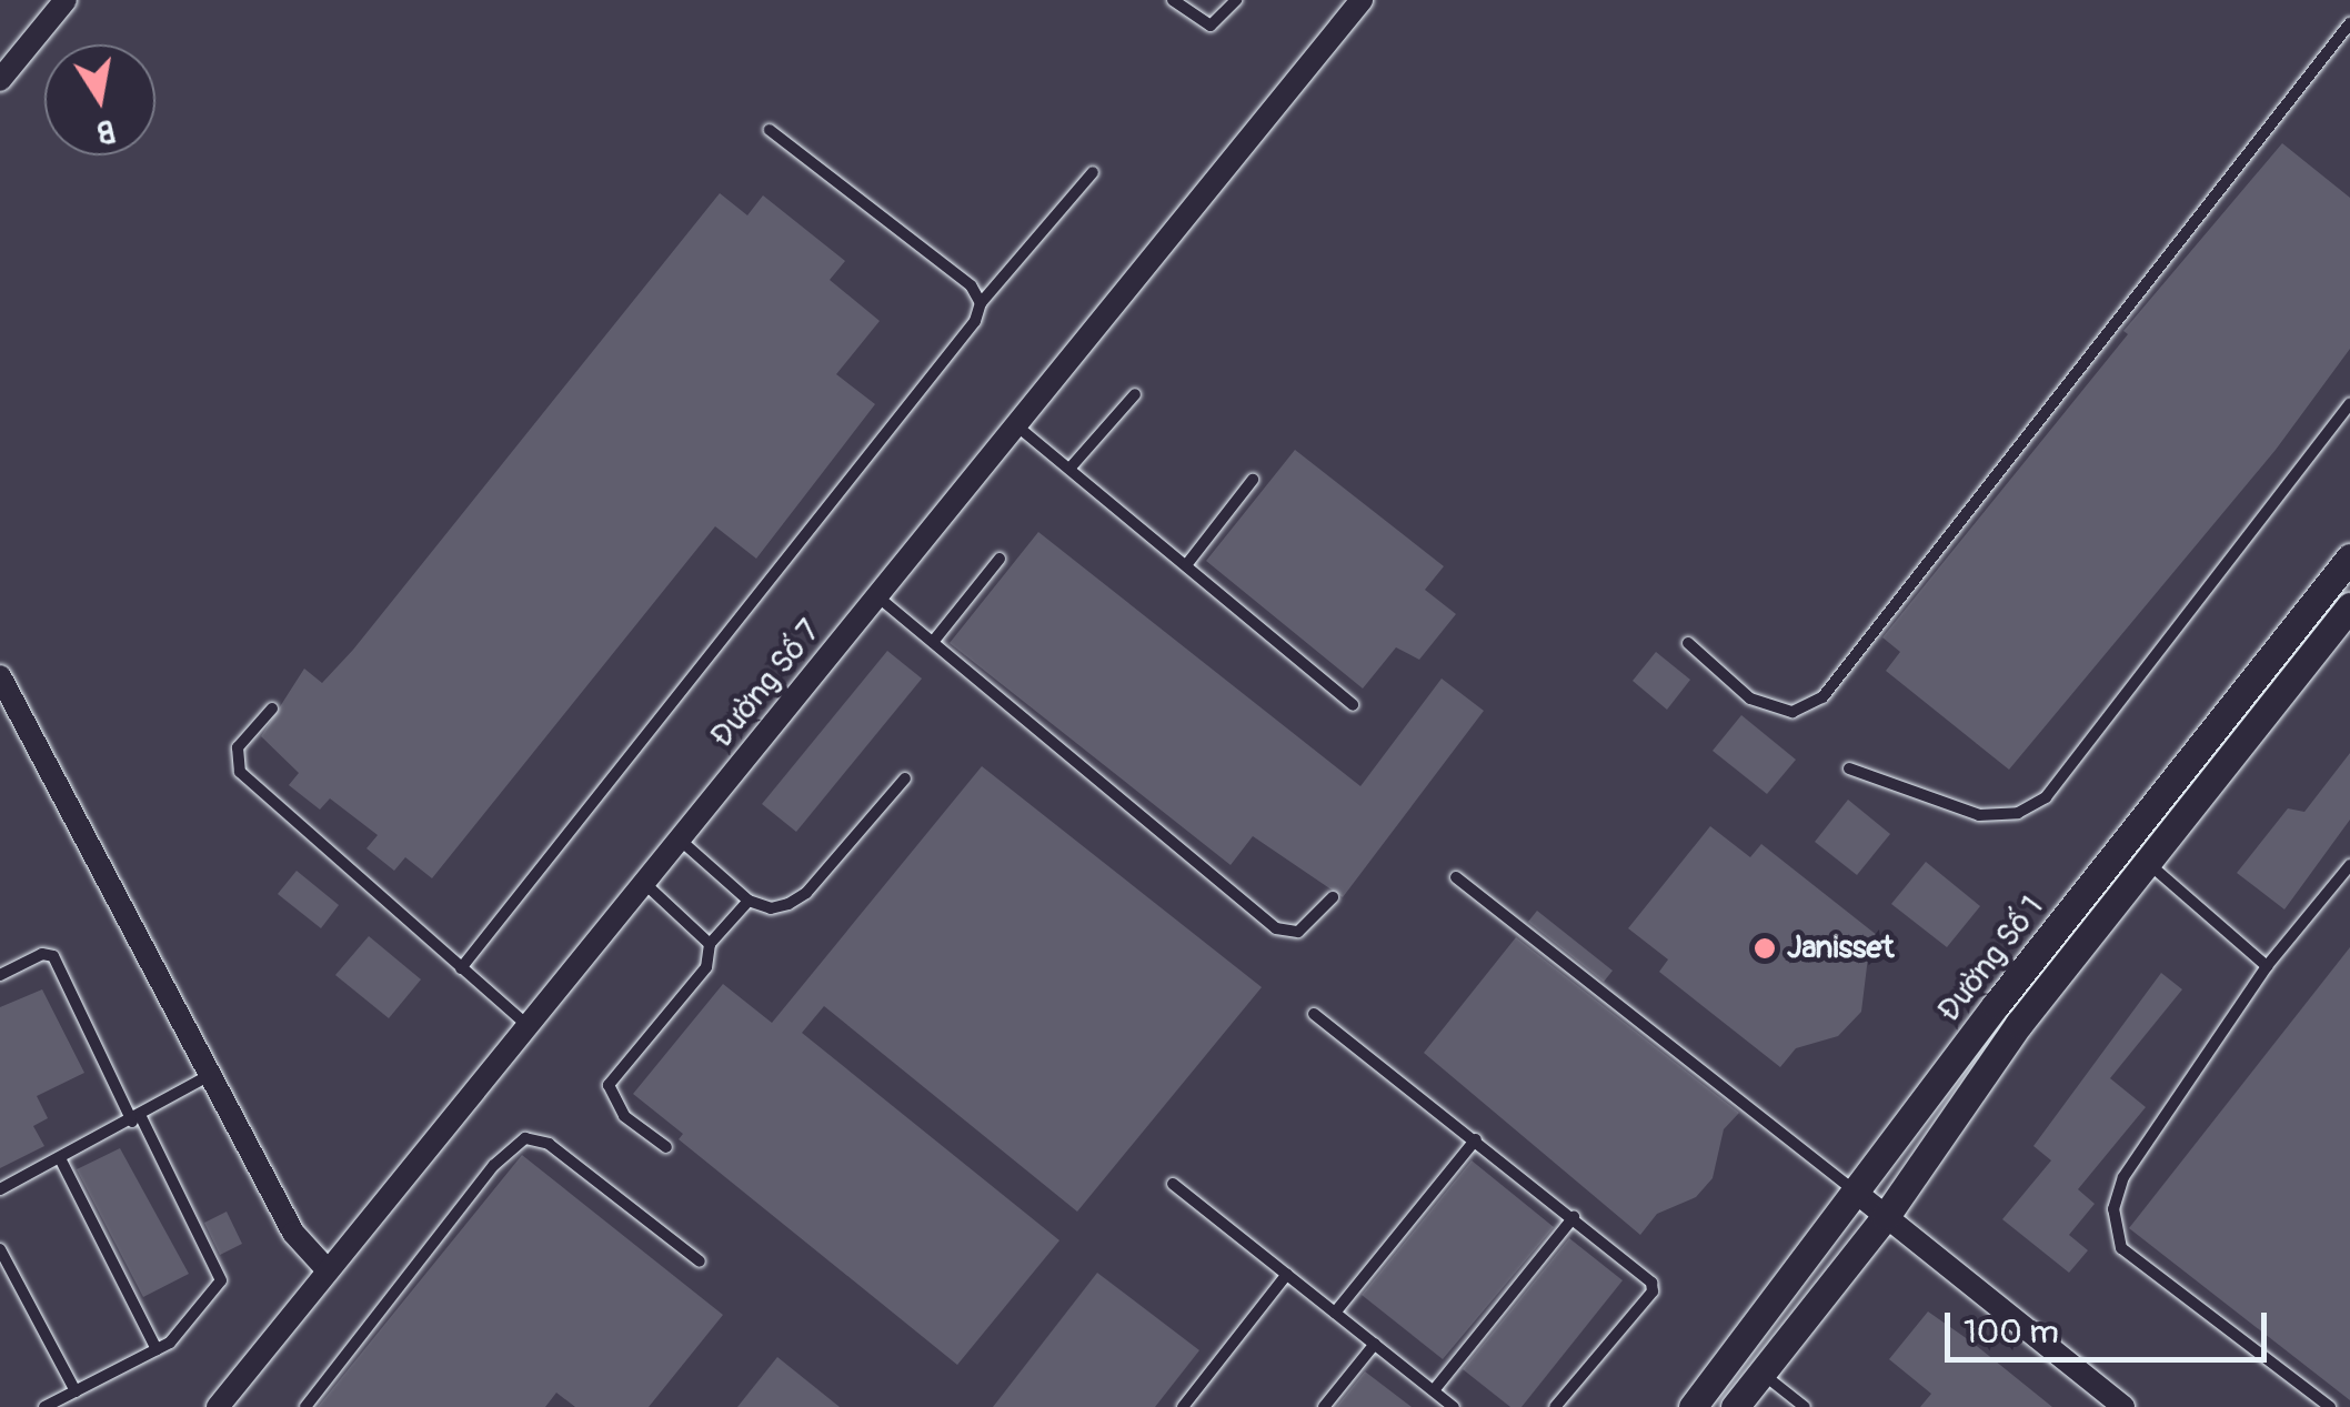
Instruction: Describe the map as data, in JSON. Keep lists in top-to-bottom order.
{
  "streets": {
    "street": ["Đường Số 7", "Đường Số 1"]
  },
  "places": ["Janisset"],
  "scale_bar": "100 m",
  "north": "bottom"
}
